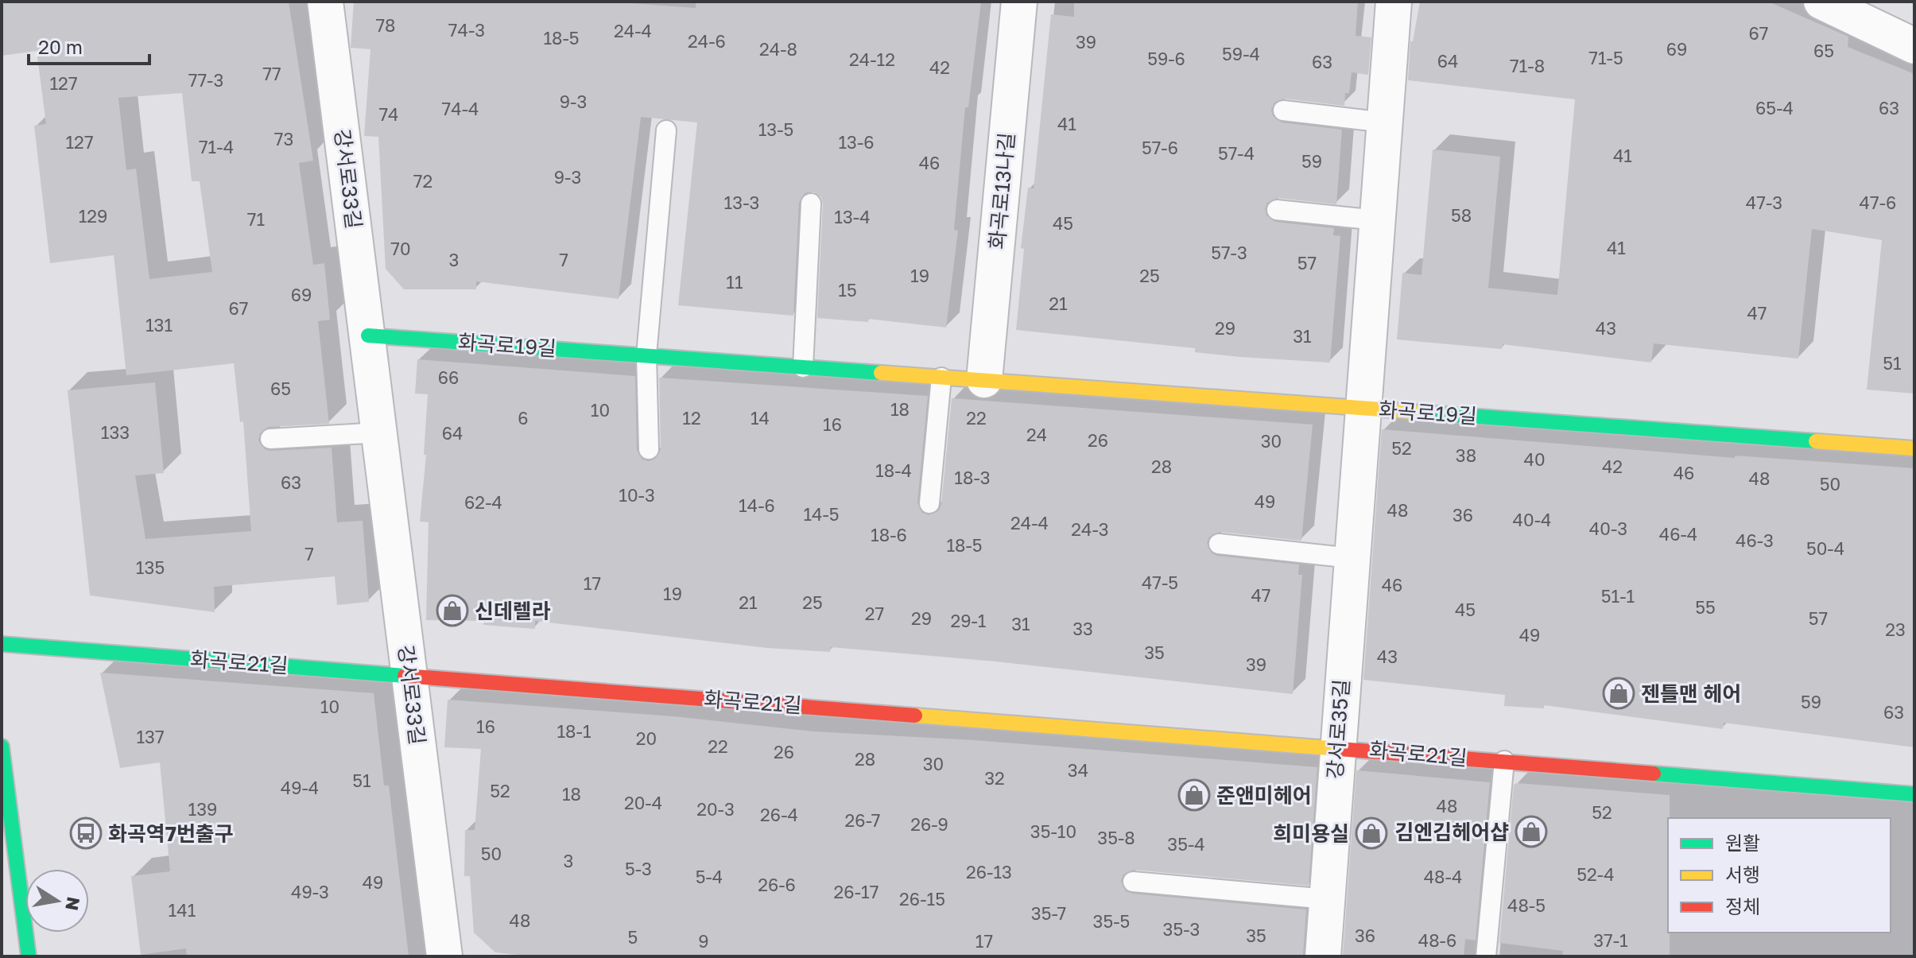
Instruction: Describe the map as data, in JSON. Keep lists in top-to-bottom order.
{
  "streets": {
    "street": [
      "강서로33길",
      "화곡로13나길",
      "화곡로19길",
      "화곡로21길",
      "강서로35길"
    ]
  },
  "crossings": [
    ["강서로33길", "화곡로19길"],
    ["강서로33길", "화곡로21길"],
    ["화곡로13나길", "화곡로19길"],
    ["화곡로19길", "강서로35길"],
    ["화곡로21길", "강서로35길"]
  ],
  "places": {
    "shop": [
      "신데렐라",
      "젠틀맨 헤어",
      "준앤미헤어",
      "김엔김헤어샵",
      "희미용실"
    ],
    "bus stop": ["화곡역7번출구"]
  },
  "house_numbers": [
    "78",
    "74-3",
    "24-4",
    "67",
    "18-5",
    "24-6",
    "39",
    "24-8",
    "69",
    "65",
    "59-4",
    "71-5",
    "59-6",
    "24-12",
    "64",
    "63",
    "71-8",
    "42",
    "77",
    "77-3",
    "127",
    "9-3",
    "65-4",
    "63",
    "74-4",
    "74",
    "41",
    "13-5",
    "73",
    "127",
    "13-6",
    "71-4",
    "57-6",
    "57-4",
    "41",
    "59",
    "46",
    "9-3",
    "72",
    "13-3",
    "47-3",
    "47-6",
    "58",
    "129",
    "13-4",
    "71",
    "45",
    "41",
    "70",
    "57-3",
    "3",
    "7",
    "57",
    "19",
    "25",
    "11",
    "15",
    "69",
    "21",
    "67",
    "47",
    "131",
    "29",
    "43",
    "31",
    "51",
    "66",
    "65",
    "18",
    "10",
    "6",
    "12",
    "14",
    "22",
    "16",
    "133",
    "64",
    "24",
    "26",
    "30",
    "52",
    "38",
    "40",
    "28",
    "42",
    "18-4",
    "46",
    "18-3",
    "48",
    "63",
    "50",
    "10-3",
    "49",
    "62-4",
    "14-6",
    "48",
    "14-5",
    "36",
    "40-4",
    "24-4",
    "40-3",
    "24-3",
    "46-4",
    "18-6",
    "46-3",
    "18-5",
    "50-4",
    "7",
    "135",
    "47-5",
    "17",
    "46",
    "19",
    "47",
    "51-1",
    "21",
    "25",
    "55",
    "45",
    "27",
    "29",
    "57",
    "29-1",
    "31",
    "33",
    "23",
    "49",
    "35",
    "43",
    "39",
    "59",
    "10",
    "63",
    "16",
    "18-1",
    "137",
    "20",
    "22",
    "26",
    "28",
    "30",
    "34",
    "32",
    "51",
    "49-4",
    "52",
    "18",
    "20-4",
    "48",
    "139",
    "20-3",
    "52",
    "26-4",
    "26-7",
    "26-9",
    "35-10",
    "35-8",
    "35-4",
    "50",
    "3",
    "5-3",
    "26-13",
    "52-4",
    "5-4",
    "48-4",
    "49",
    "26-6",
    "49-3",
    "26-17",
    "26-15",
    "48-5",
    "141",
    "35-7",
    "48",
    "35-5",
    "35-3",
    "35",
    "36",
    "5",
    "48-6",
    "37-1",
    "9",
    "17"
  ],
  "legend": ["원활", "서행", "정체"],
  "scale_bar": "20 m",
  "north": "right"
}
